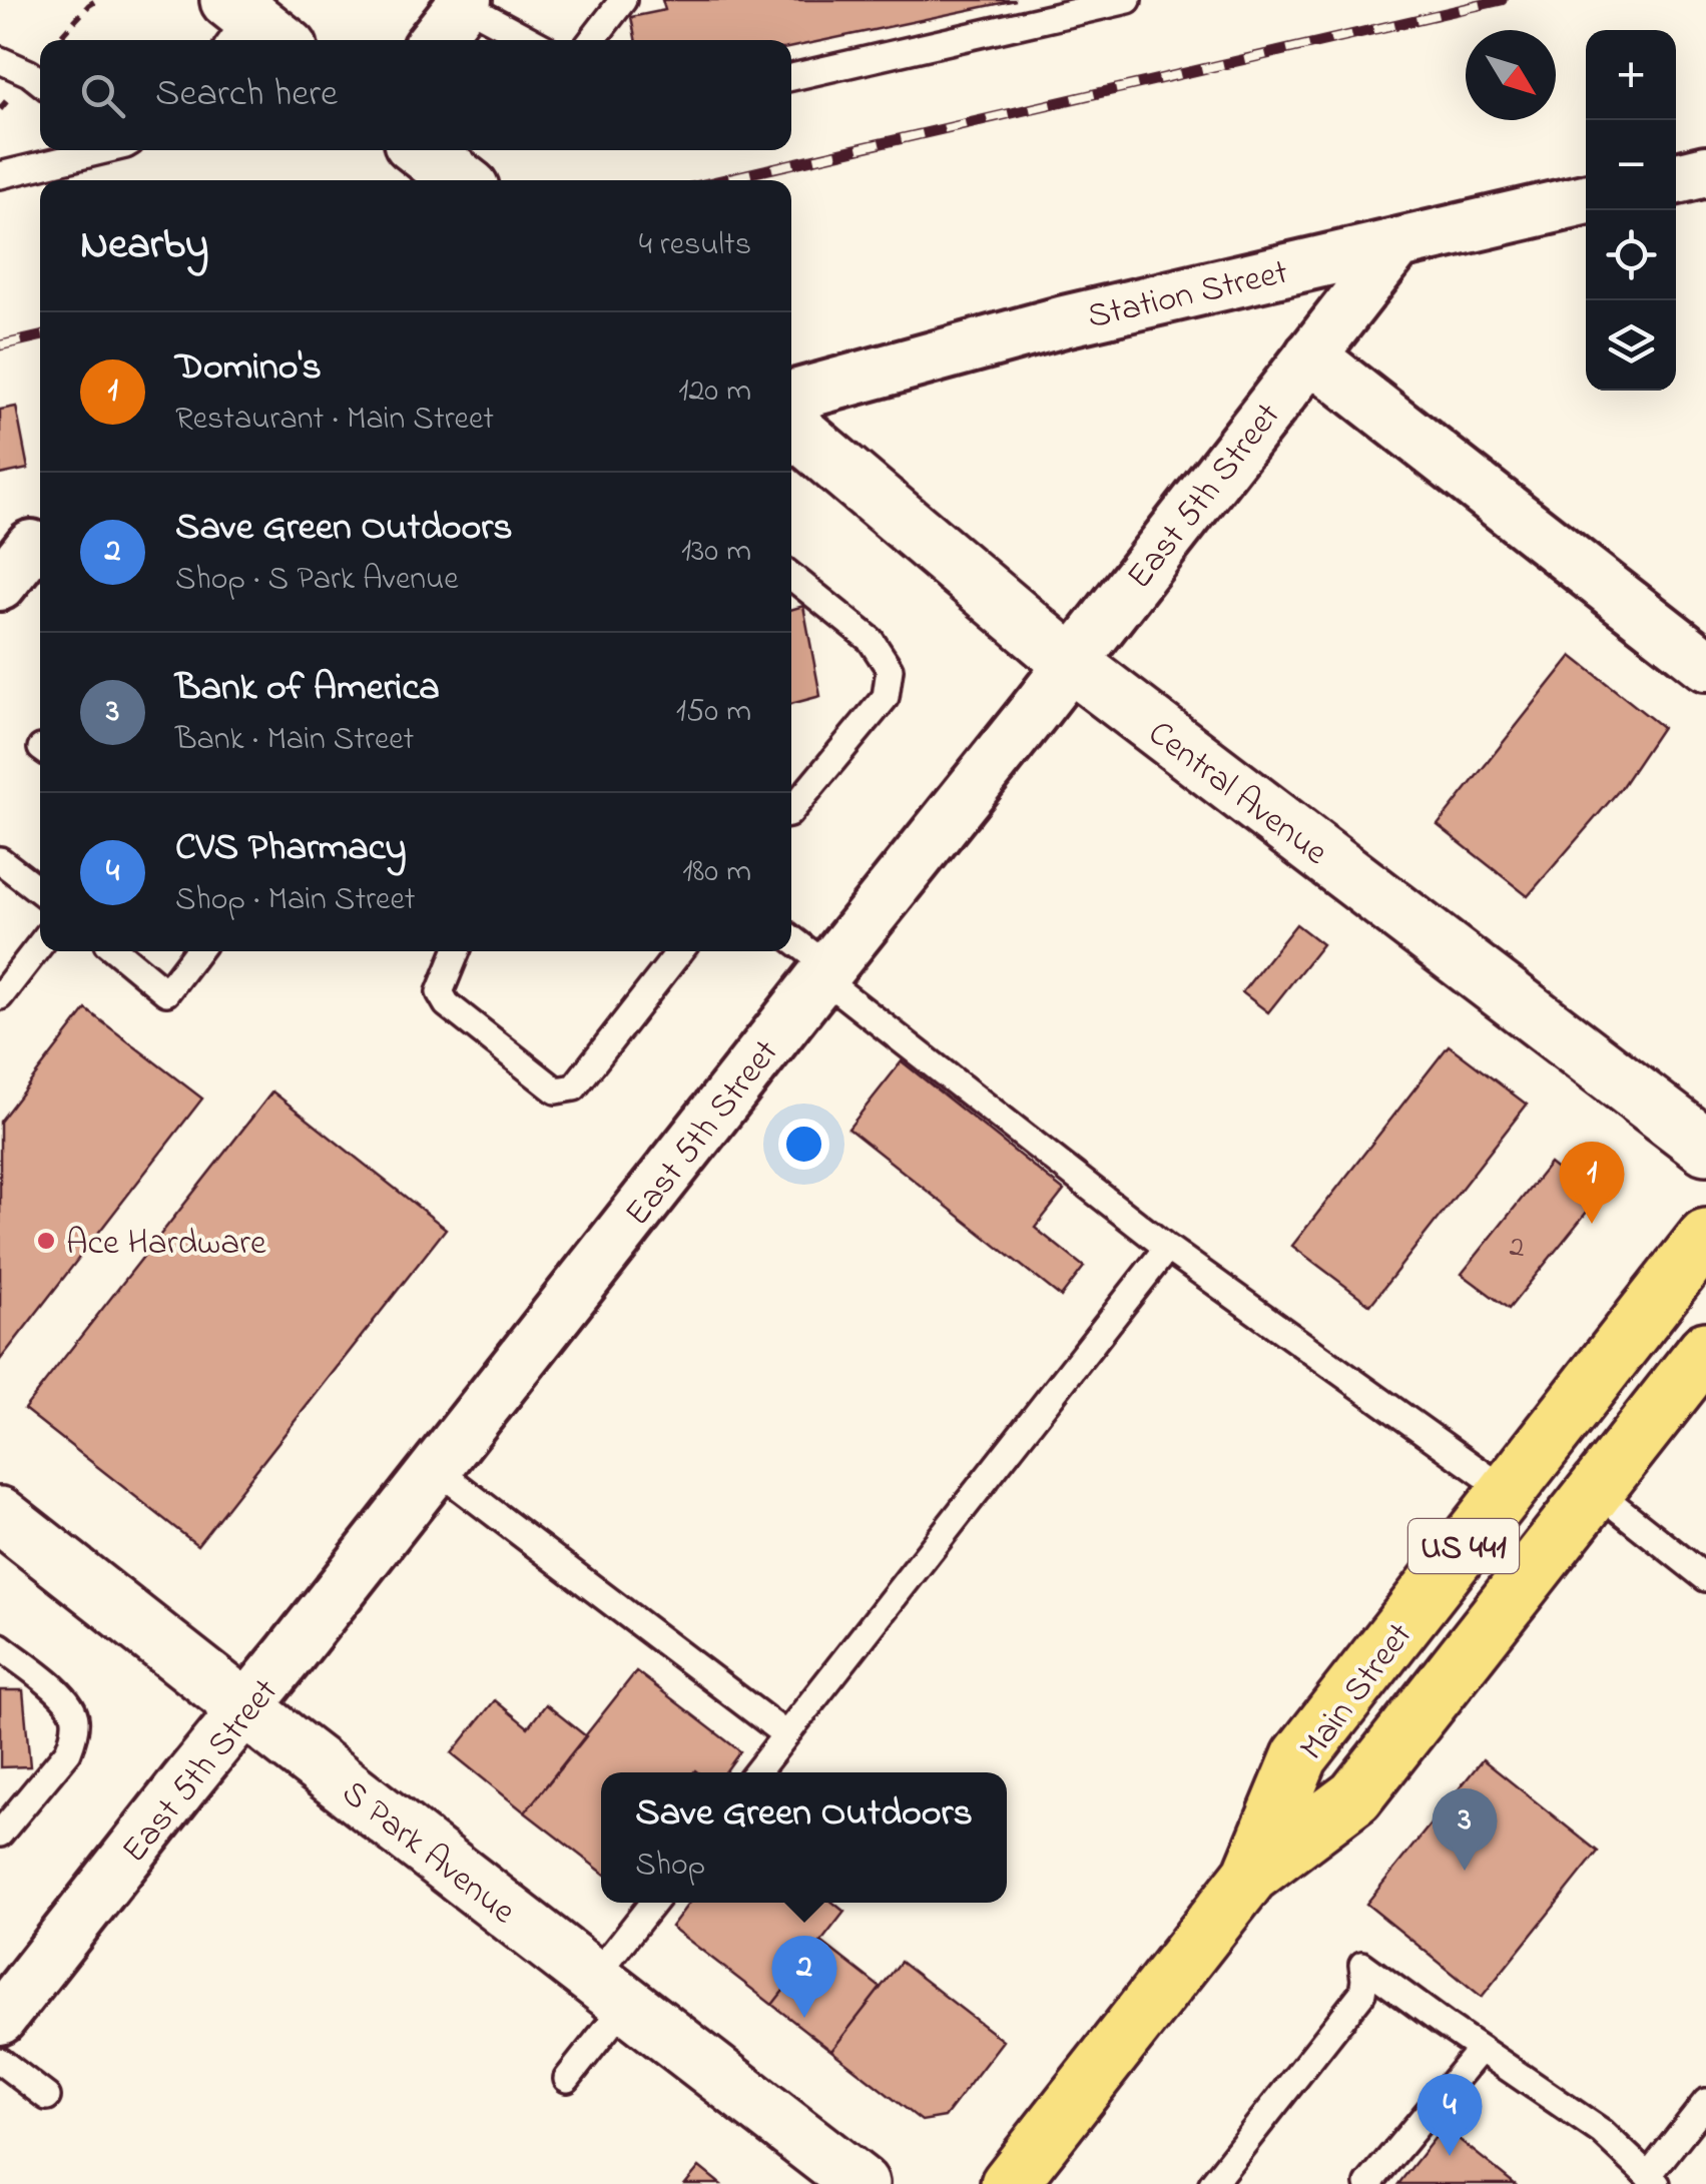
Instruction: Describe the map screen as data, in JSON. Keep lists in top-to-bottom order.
{
  "streets": {
    "main road": ["US 441", "Main Street"],
    "street": [
      "Station Street",
      "East 5th Street",
      "Central Avenue",
      "S Park Avenue"
    ]
  },
  "crossings": [
    ["Station Street", "East 5th Street"],
    ["East 5th Street", "Central Avenue"],
    ["East 5th Street", "S Park Avenue"]
  ],
  "places": ["Ace Hardware"],
  "house_numbers": ["2"],
  "north": "bottom right",
  "page": {
    "map_buttons": ["+", "−"],
    "search": "Search here",
    "heading": ["Nearby", "4 results"],
    "list": [
      {
        "mark": "1",
        "name": "Domino's",
        "note": "Restaurant · Main Street",
        "value": "120 m"
      },
      {
        "mark": "2",
        "name": "Save Green Outdoors",
        "note": "Shop · S Park Avenue",
        "value": "130 m"
      },
      {
        "mark": "3",
        "name": "Bank of America",
        "note": "Bank · Main Street",
        "value": "150 m"
      },
      {
        "mark": "4",
        "name": "CVS Pharmacy",
        "note": "Shop · Main Street",
        "value": "180 m"
      }
    ],
    "pins": [
      "1",
      "3",
      "2",
      "4"
    ],
    "popup": ["Save Green Outdoors", "Shop"]
  }
}
